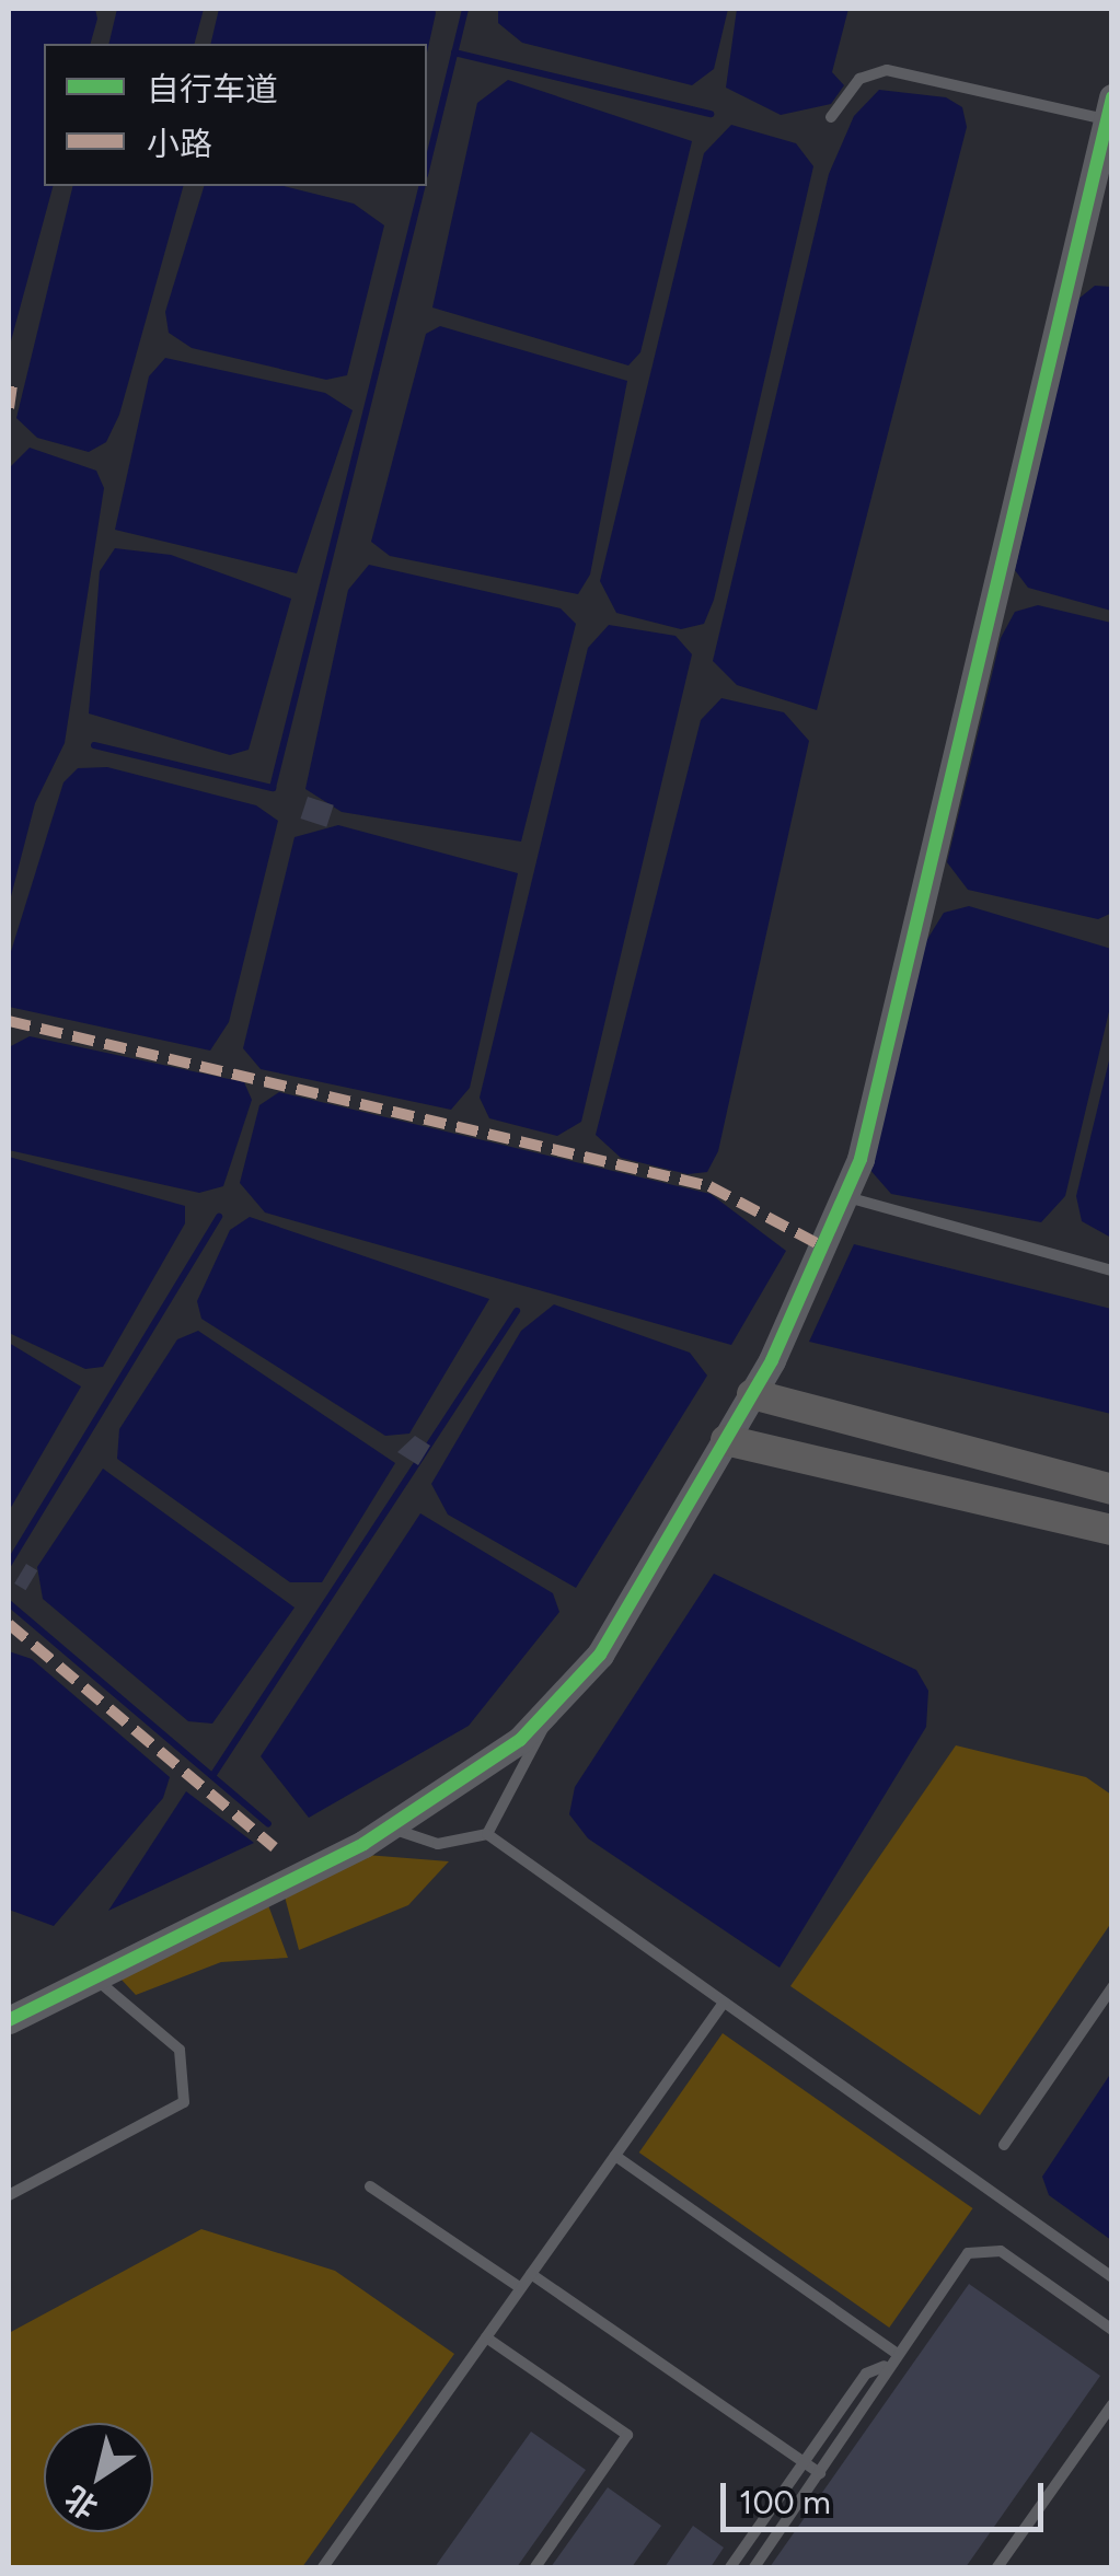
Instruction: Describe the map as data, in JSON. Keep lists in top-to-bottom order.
{
  "legend": ["自行车道", "小路"],
  "scale_bar": "100 m",
  "north": "bottom left"
}
